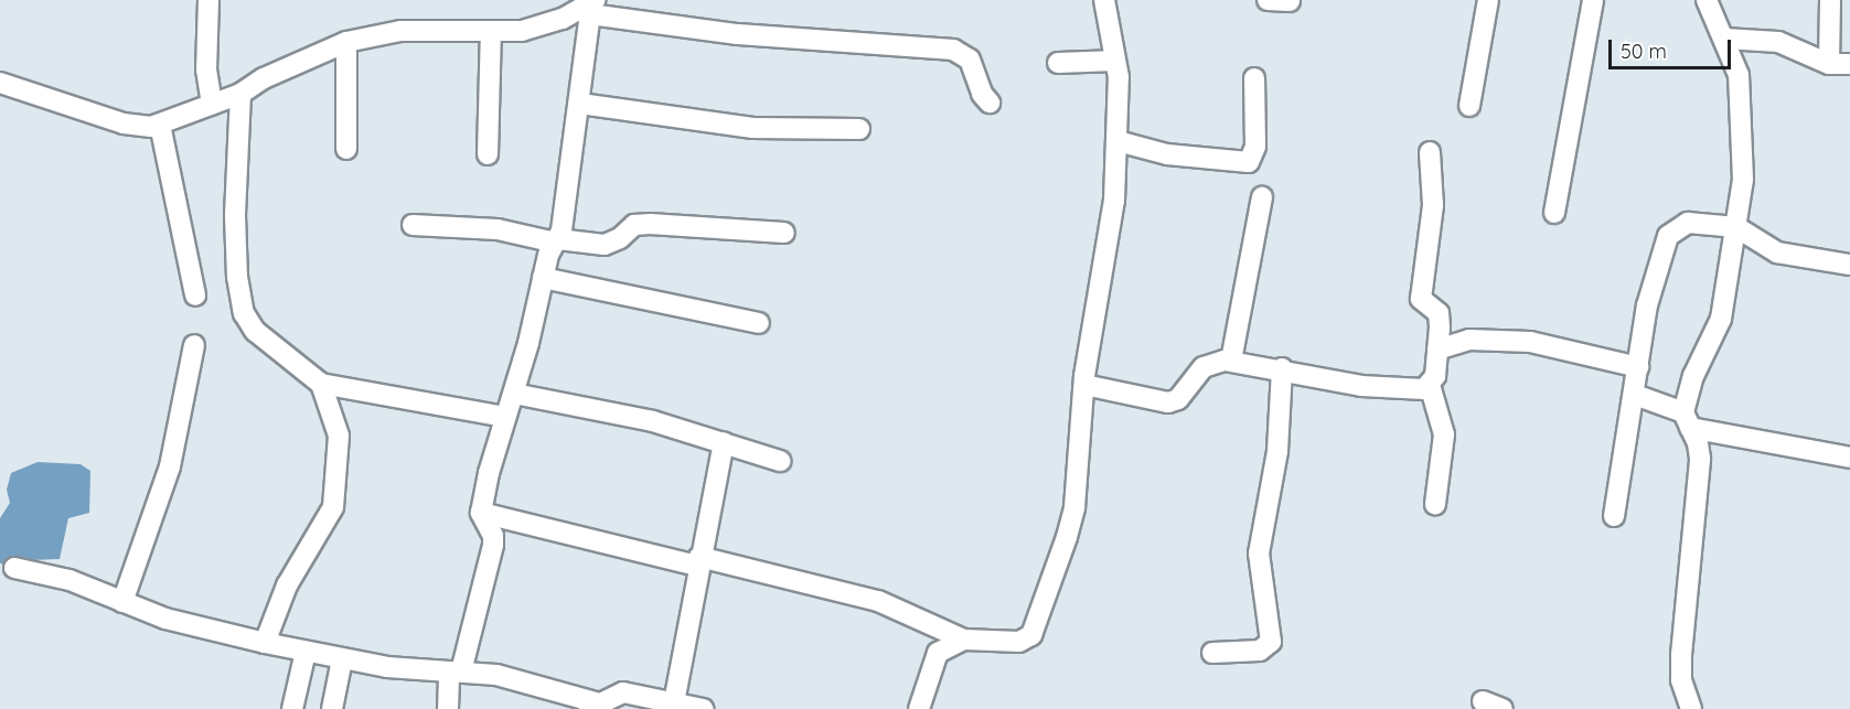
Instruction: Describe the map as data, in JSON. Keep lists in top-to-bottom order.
{
  "scale_bar": "50 m"
}
